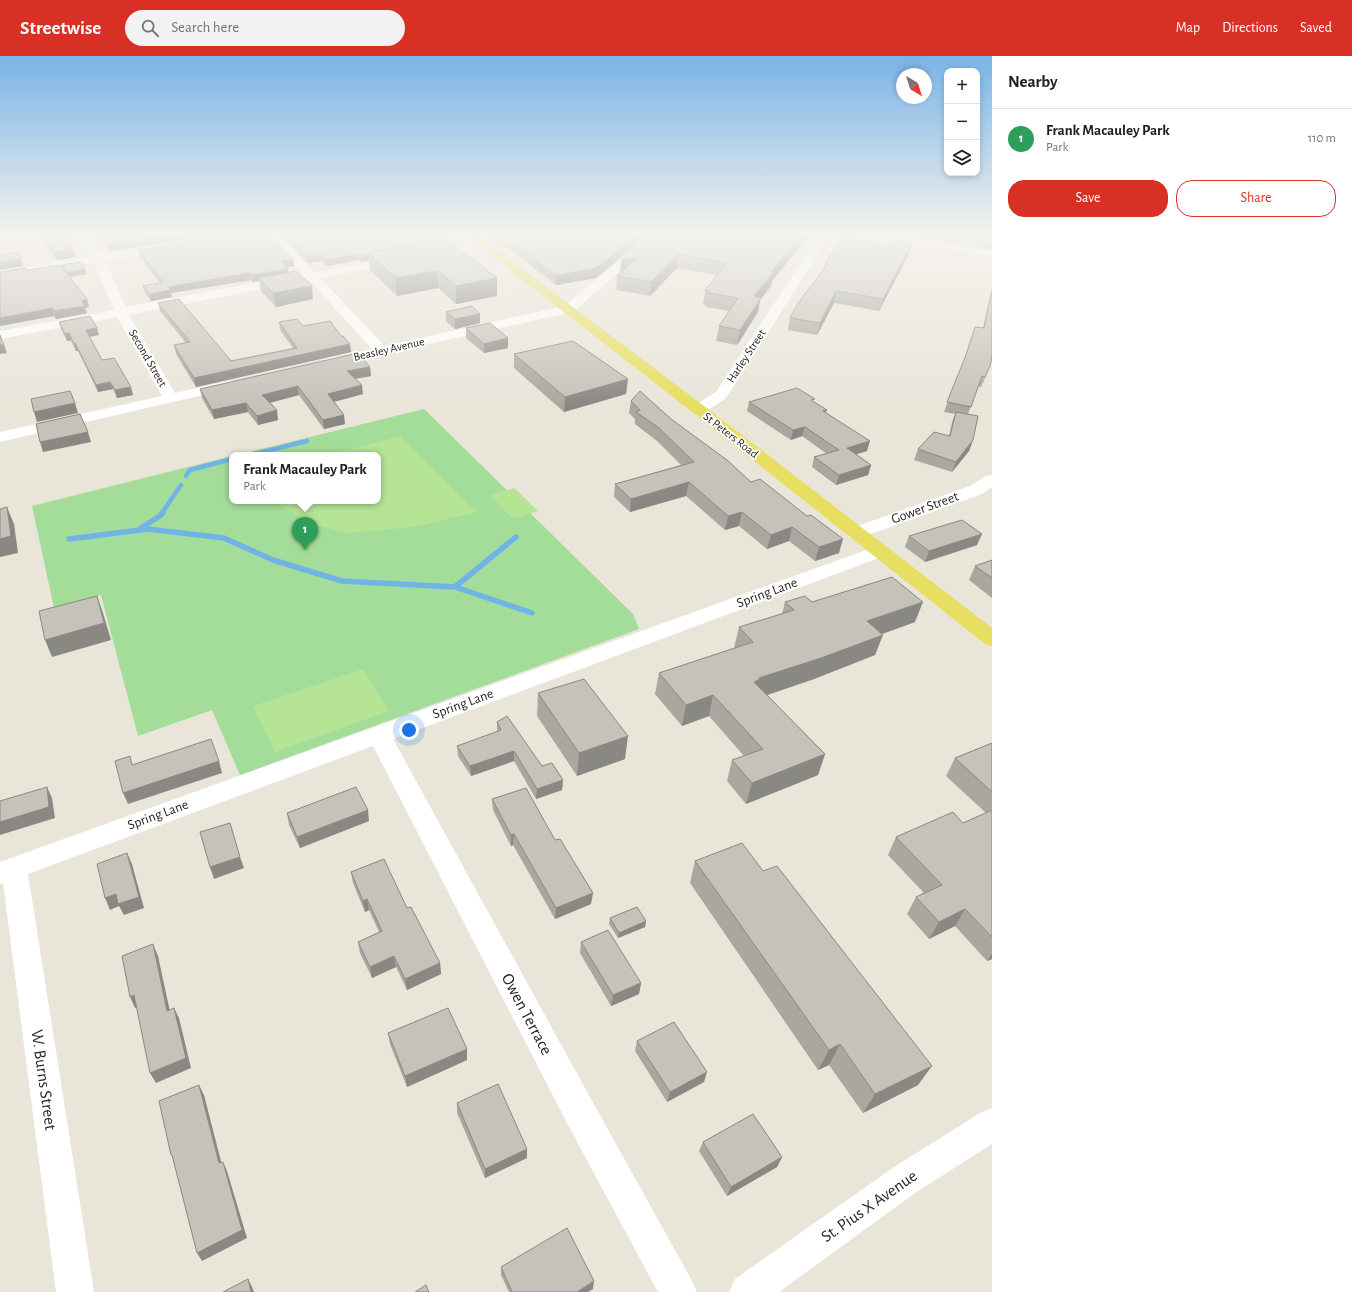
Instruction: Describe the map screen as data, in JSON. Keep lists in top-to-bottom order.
{
  "streets": {
    "main road": ["St Peters Road"],
    "street": [
      "Beasley Avenue",
      "Harley Street",
      "Second Street",
      "Gower Street",
      "Spring Lane",
      "Owen Terrace",
      "W. Burns Street",
      "St. Pius X Avenue"
    ]
  },
  "crossings": [
    ["Beasley Avenue", "St Peters Road"],
    ["Harley Street", "St Peters Road"],
    ["St Peters Road", "Gower Street"],
    ["St Peters Road", "Spring Lane"],
    ["Spring Lane", "Owen Terrace"],
    ["Spring Lane", "W. Burns Street"]
  ],
  "north": "bottom right",
  "page": {
    "header": "Streetwise",
    "search": "Search here",
    "nav": ["Map", "Directions", "Saved"],
    "heading": "Nearby",
    "map_buttons": ["+", "−"],
    "list": [
      {
        "mark": "1",
        "name": "Frank Macauley Park",
        "note": "Park",
        "value": "110 m"
      }
    ],
    "buttons": ["Save", "Share"],
    "popup": ["Frank Macauley Park", "Park"],
    "pins": "1"
  }
}
